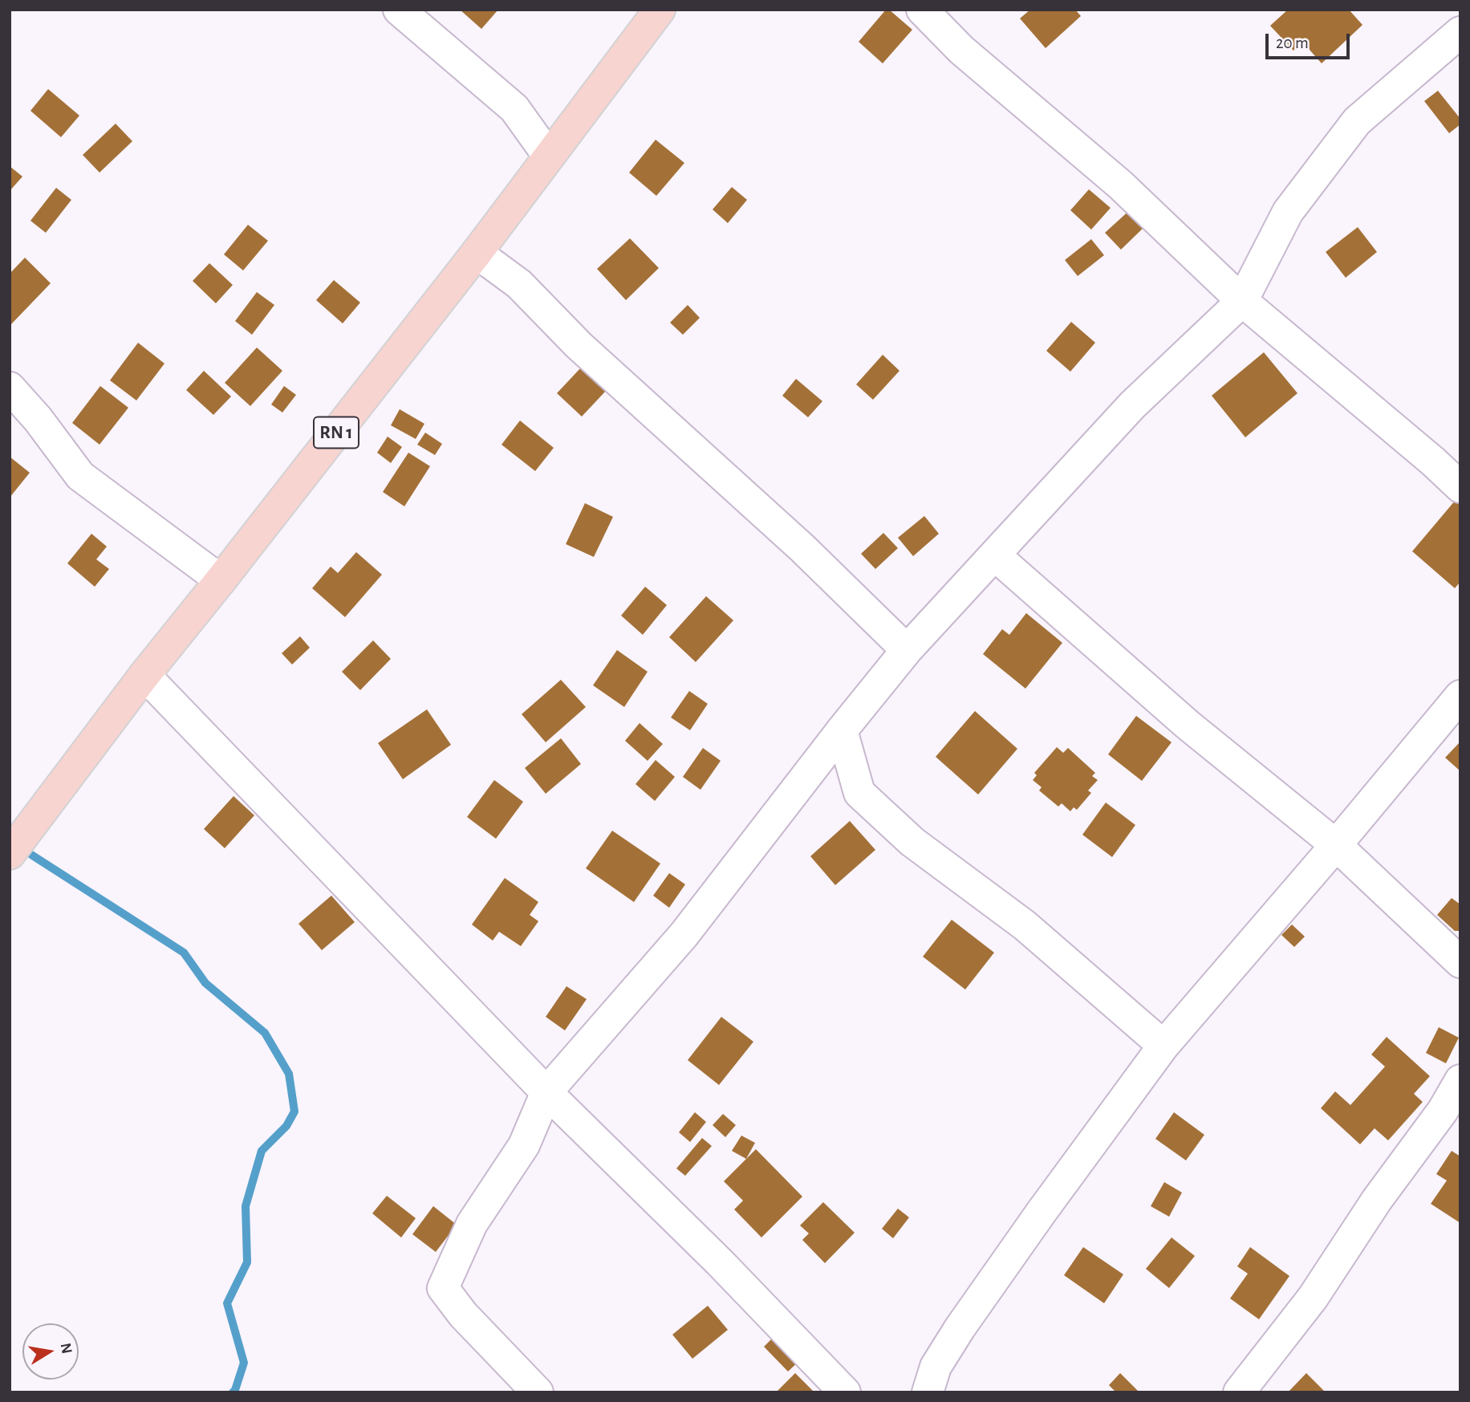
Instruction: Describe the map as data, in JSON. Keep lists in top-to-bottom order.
{
  "streets": {
    "main road": ["RN 1"]
  },
  "scale_bar": "20 m",
  "north": "right"
}
